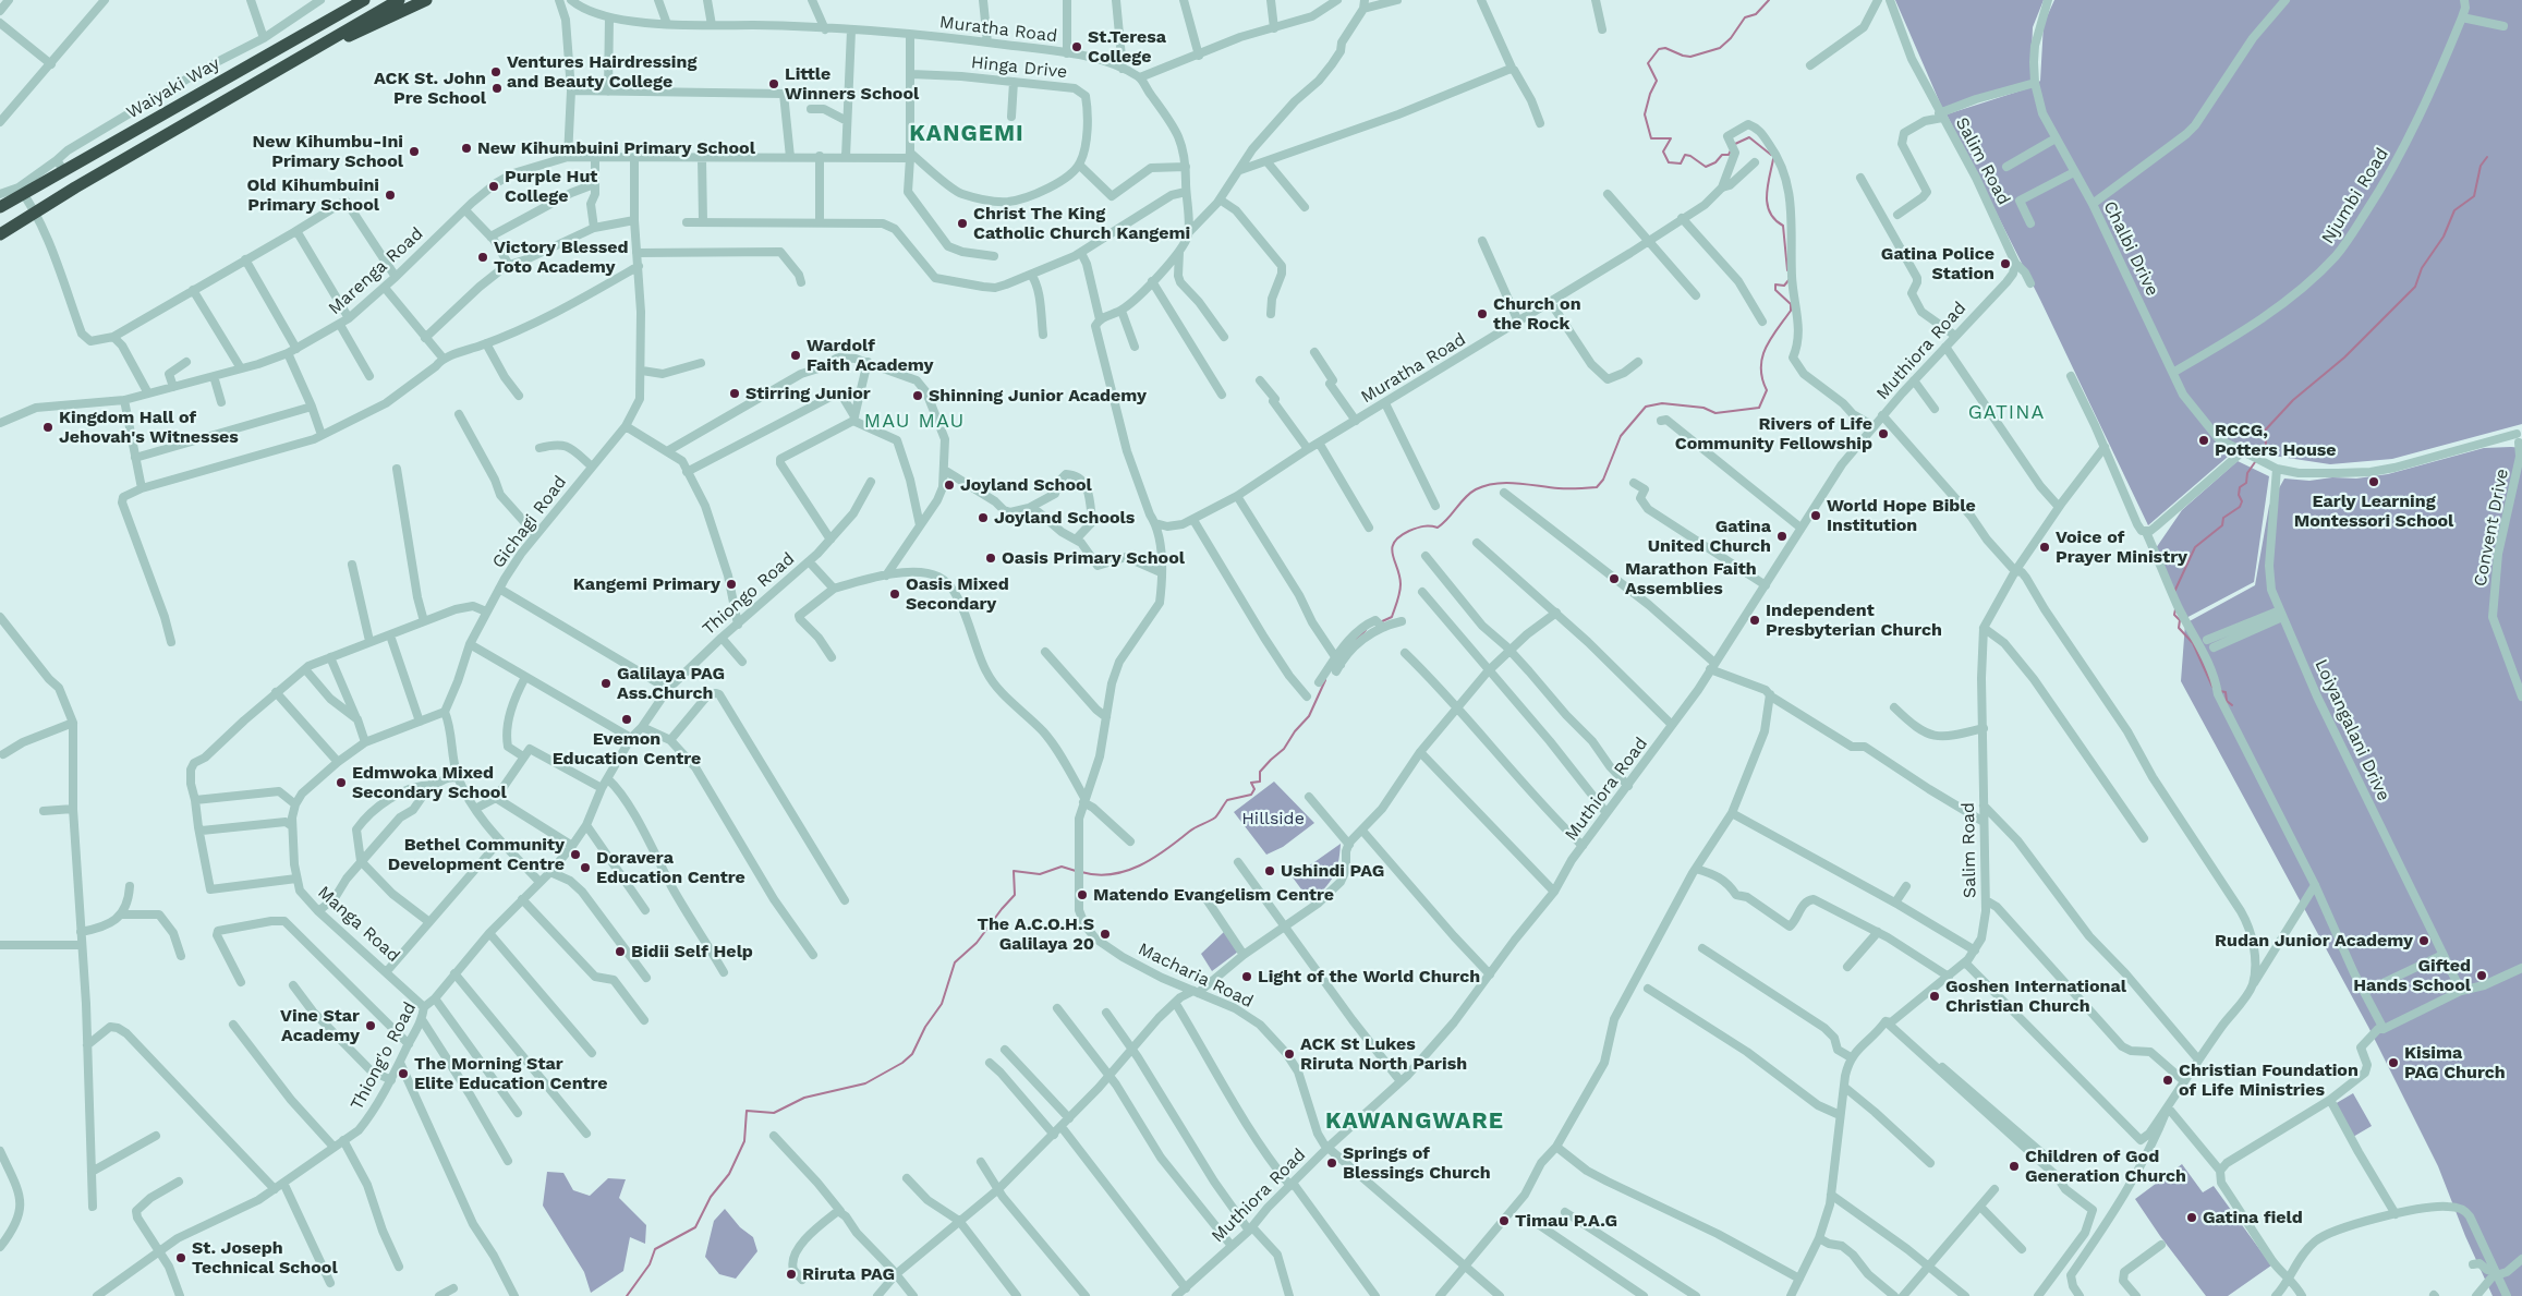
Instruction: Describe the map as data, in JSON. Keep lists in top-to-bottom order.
{
  "streets": {
    "highway": ["Waiyaki Way"],
    "street": [
      "Muratha Road",
      "Hinga Drive",
      "Salim Road",
      "Njumbi Road",
      "Chalbi Drive",
      "Marenga Road",
      "Muthiora Road",
      "Gichagi Road",
      "Convent Drive",
      "Thiongo Road",
      "Loiyangalani Drive",
      "Manga Road",
      "Macharia Road",
      "Thiong'o Road"
    ]
  },
  "crossings": [
    ["Salim Road", "Chalbi Drive"],
    ["Salim Road", "Muthiora Road"],
    ["Njumbi Road", "Chalbi Drive"],
    ["Chalbi Drive", "Loiyangalani Drive"],
    ["Muthiora Road", "Macharia Road"],
    ["Thiongo Road", "Thiong'o Road"],
    ["Manga Road", "Thiong'o Road"]
  ],
  "districts": [
    "KANGEMI",
    "GATINA",
    "MAU MAU",
    "KAWANGWARE"
  ],
  "parks": ["Hillside"],
  "places": [
    "St.Teresa College",
    "Ventures Hairdressing and Beauty College",
    "Little Winners School",
    "ACK St. John Pre School",
    "New Kihumbuini Primary School",
    "New Kihumbu-Ini Primary School",
    "Purple Hut College",
    "Old Kihumbuini Primary School",
    "Christ The King Catholic Church Kangemi",
    "Victory Blessed Toto Academy",
    "Gatina Police Station",
    "Church on the Rock",
    "Wardolf Faith Academy",
    "Stirring Junior",
    "Shinning Junior Academy",
    "Kingdom Hall of Jehovah's Witnesses",
    "Rivers of Life Community Fellowship",
    "RCCG, Potters House",
    "Early Learning Montessori School",
    "Joyland School",
    "World Hope Bible Institution",
    "Joyland Schools",
    "Gatina United Church",
    "Voice of Prayer Ministry",
    "Oasis Primary School",
    "Marathon Faith Assemblies",
    "Kangemi Primary",
    "Oasis Mixed Secondary",
    "Independent Presbyterian Church",
    "Galilaya PAG Ass.Church",
    "Evemon Education Centre",
    "Edmwoka Mixed Secondary School",
    "Bethel Community Development Centre",
    "Doravera Education Centre",
    "Ushindi PAG",
    "Matendo Evangelism Centre",
    "The A.C.O.H.S Galilaya 20",
    "Rudan Junior Academy",
    "Bidii Self Help",
    "Gifted Hands School",
    "Light of the World Church",
    "Goshen International Christian Church",
    "Vine Star Academy",
    "ACK St Lukes Riruta North Parish",
    "Kisima PAG Church",
    "The Morning Star Elite Education Centre",
    "Christian Foundation of Life Ministries",
    "Springs of Blessings Church",
    "Children of God Generation Church",
    "Gatina field",
    "Timau P.A.G",
    "St. Joseph Technical School",
    "Riruta PAG"
  ]
}
